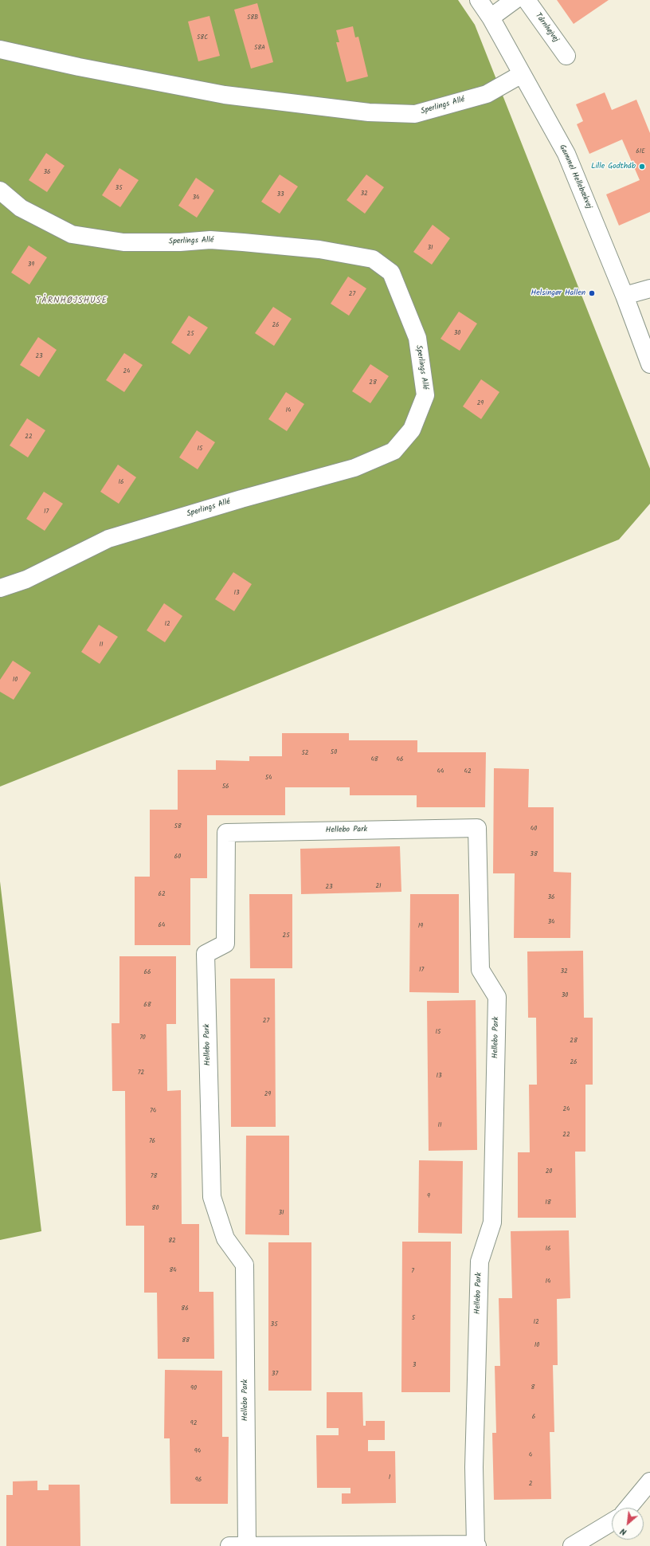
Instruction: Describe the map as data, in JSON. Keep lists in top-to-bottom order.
{
  "streets": {
    "street": [
      "Tårnhøjvej",
      "Sperlings Allé",
      "Gammel Hellebækvej",
      "Hellebo Park"
    ]
  },
  "crossings": [
    ["Sperlings Allé", "Gammel Hellebækvej"]
  ],
  "districts": ["TÅRNHØJSHUSE"],
  "places": ["Lille Godthåb", "Helsingør Hallen"],
  "house_numbers": [
    "58B",
    "58C",
    "58A",
    "61E",
    "36",
    "35",
    "32",
    "33",
    "34",
    "31",
    "39",
    "27",
    "26",
    "30",
    "25",
    "23",
    "24",
    "28",
    "29",
    "14",
    "22",
    "15",
    "16",
    "17",
    "13",
    "12",
    "11",
    "10",
    "50",
    "52",
    "48",
    "46",
    "44",
    "42",
    "54",
    "56",
    "58",
    "40",
    "38",
    "60",
    "21",
    "23",
    "62",
    "36",
    "34",
    "64",
    "19",
    "25",
    "17",
    "32",
    "66",
    "30",
    "68",
    "27",
    "15",
    "70",
    "28",
    "26",
    "72",
    "13",
    "29",
    "24",
    "74",
    "11",
    "22",
    "76",
    "20",
    "78",
    "9",
    "18",
    "80",
    "31",
    "82",
    "16",
    "84",
    "7",
    "14",
    "86",
    "5",
    "12",
    "35",
    "88",
    "10",
    "3",
    "37",
    "8",
    "90",
    "6",
    "92",
    "94",
    "4",
    "1",
    "96",
    "2"
  ],
  "north": "bottom left"
}
